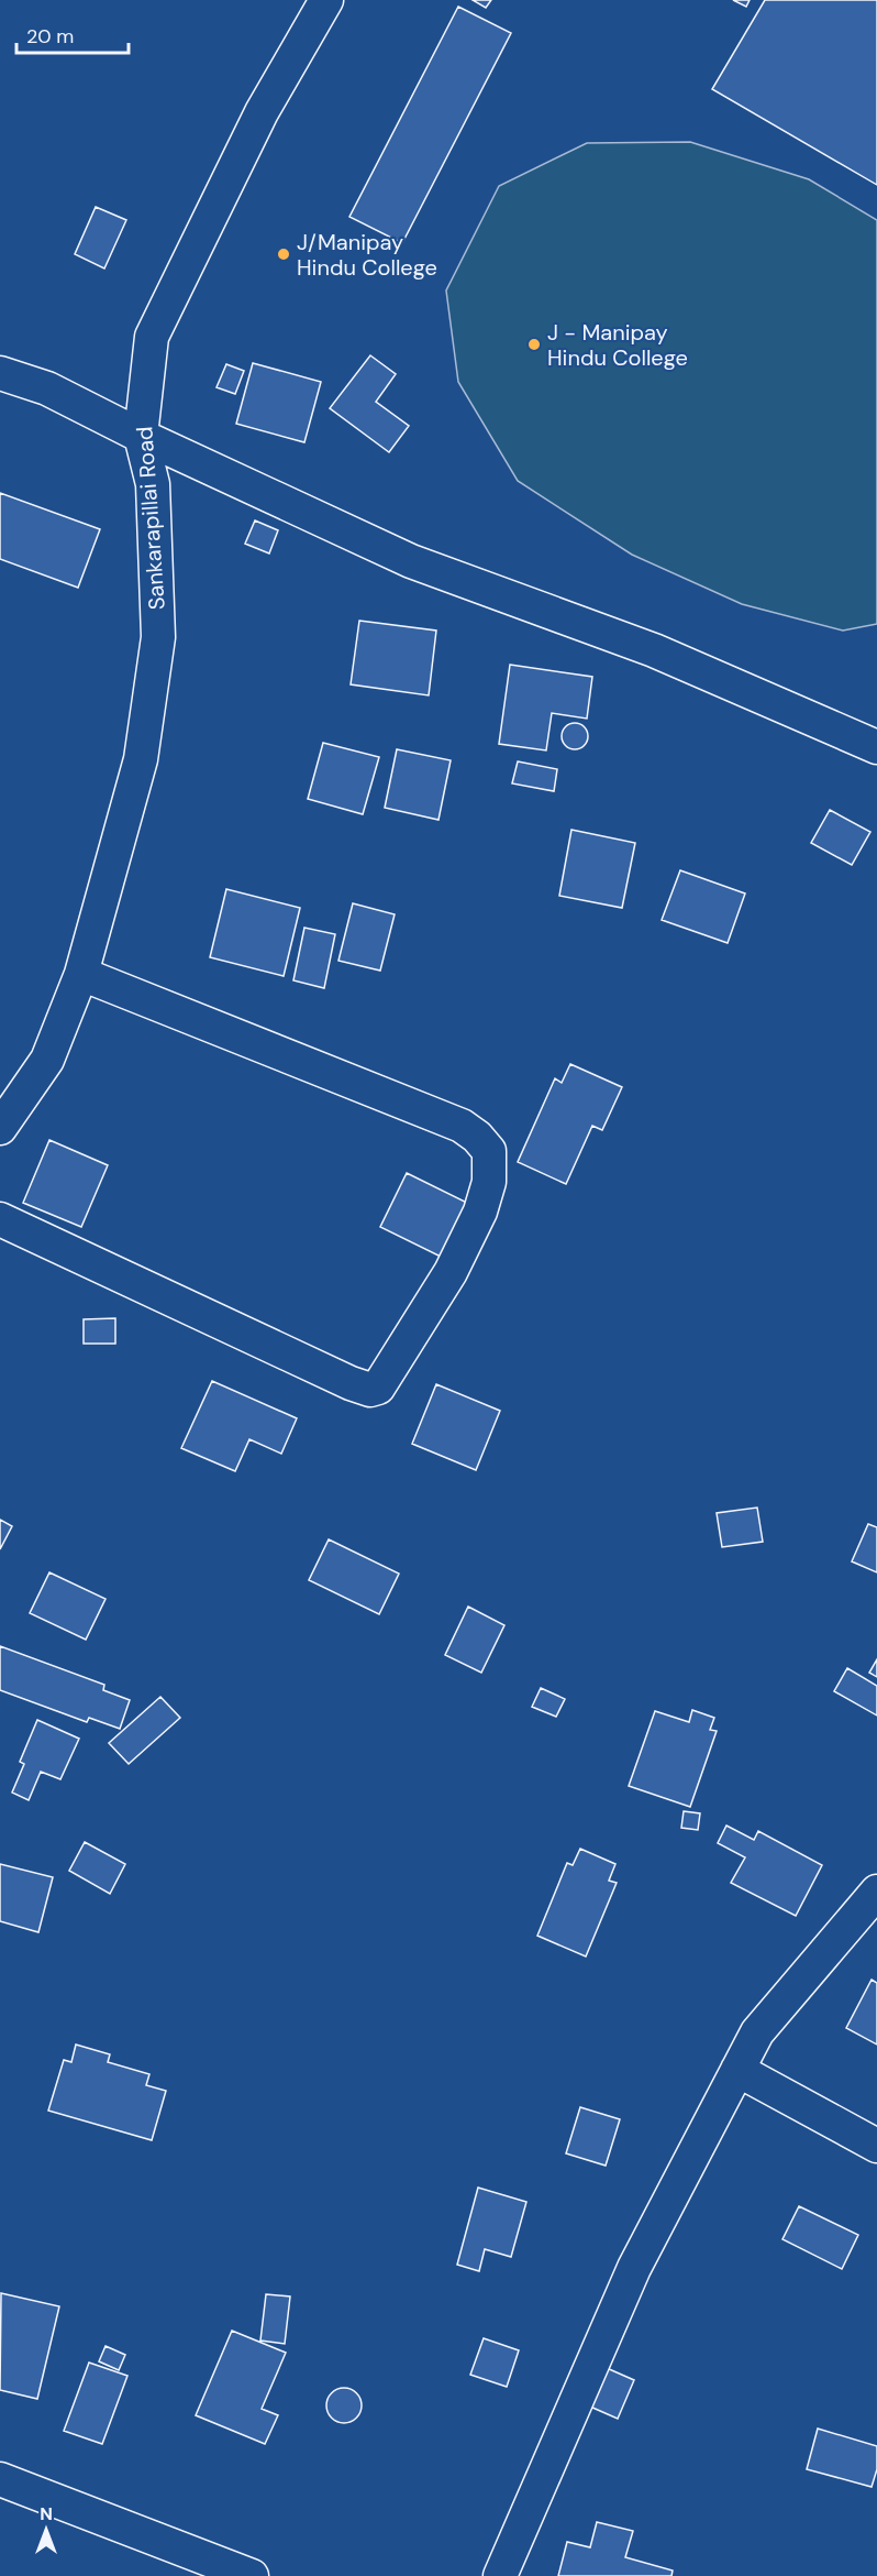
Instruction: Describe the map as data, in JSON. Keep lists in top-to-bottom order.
{
  "streets": {
    "street": ["Sankarapillai Road"]
  },
  "places": ["J/Manipay Hindu College", "J - Manipay Hindu College"],
  "scale_bar": "20 m",
  "north": "top"
}
